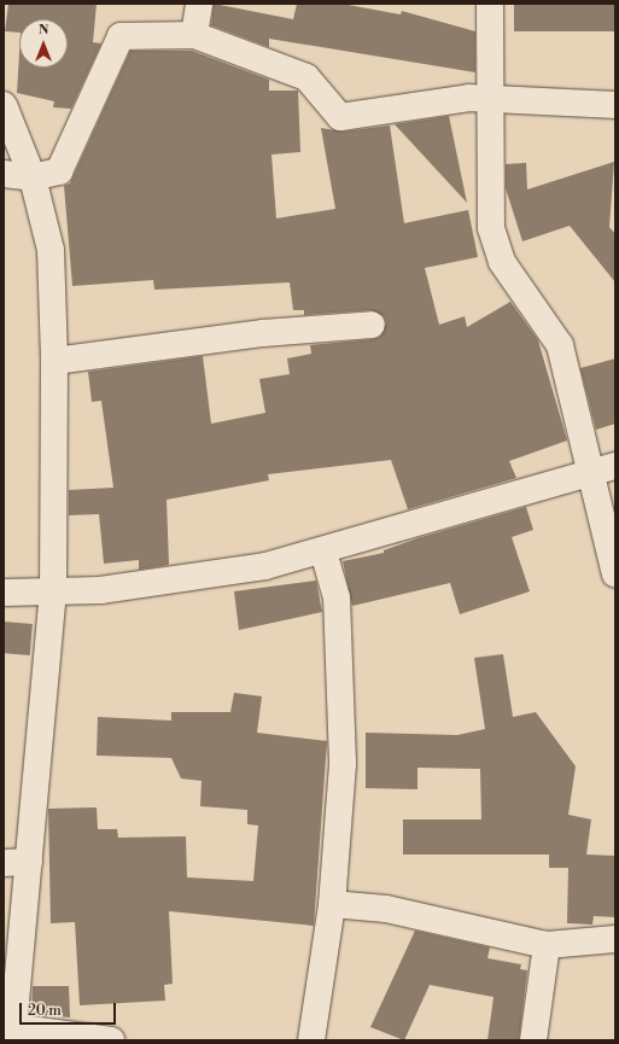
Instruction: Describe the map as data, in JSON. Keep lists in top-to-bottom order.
{
  "scale_bar": "20 m",
  "north": "top"
}
